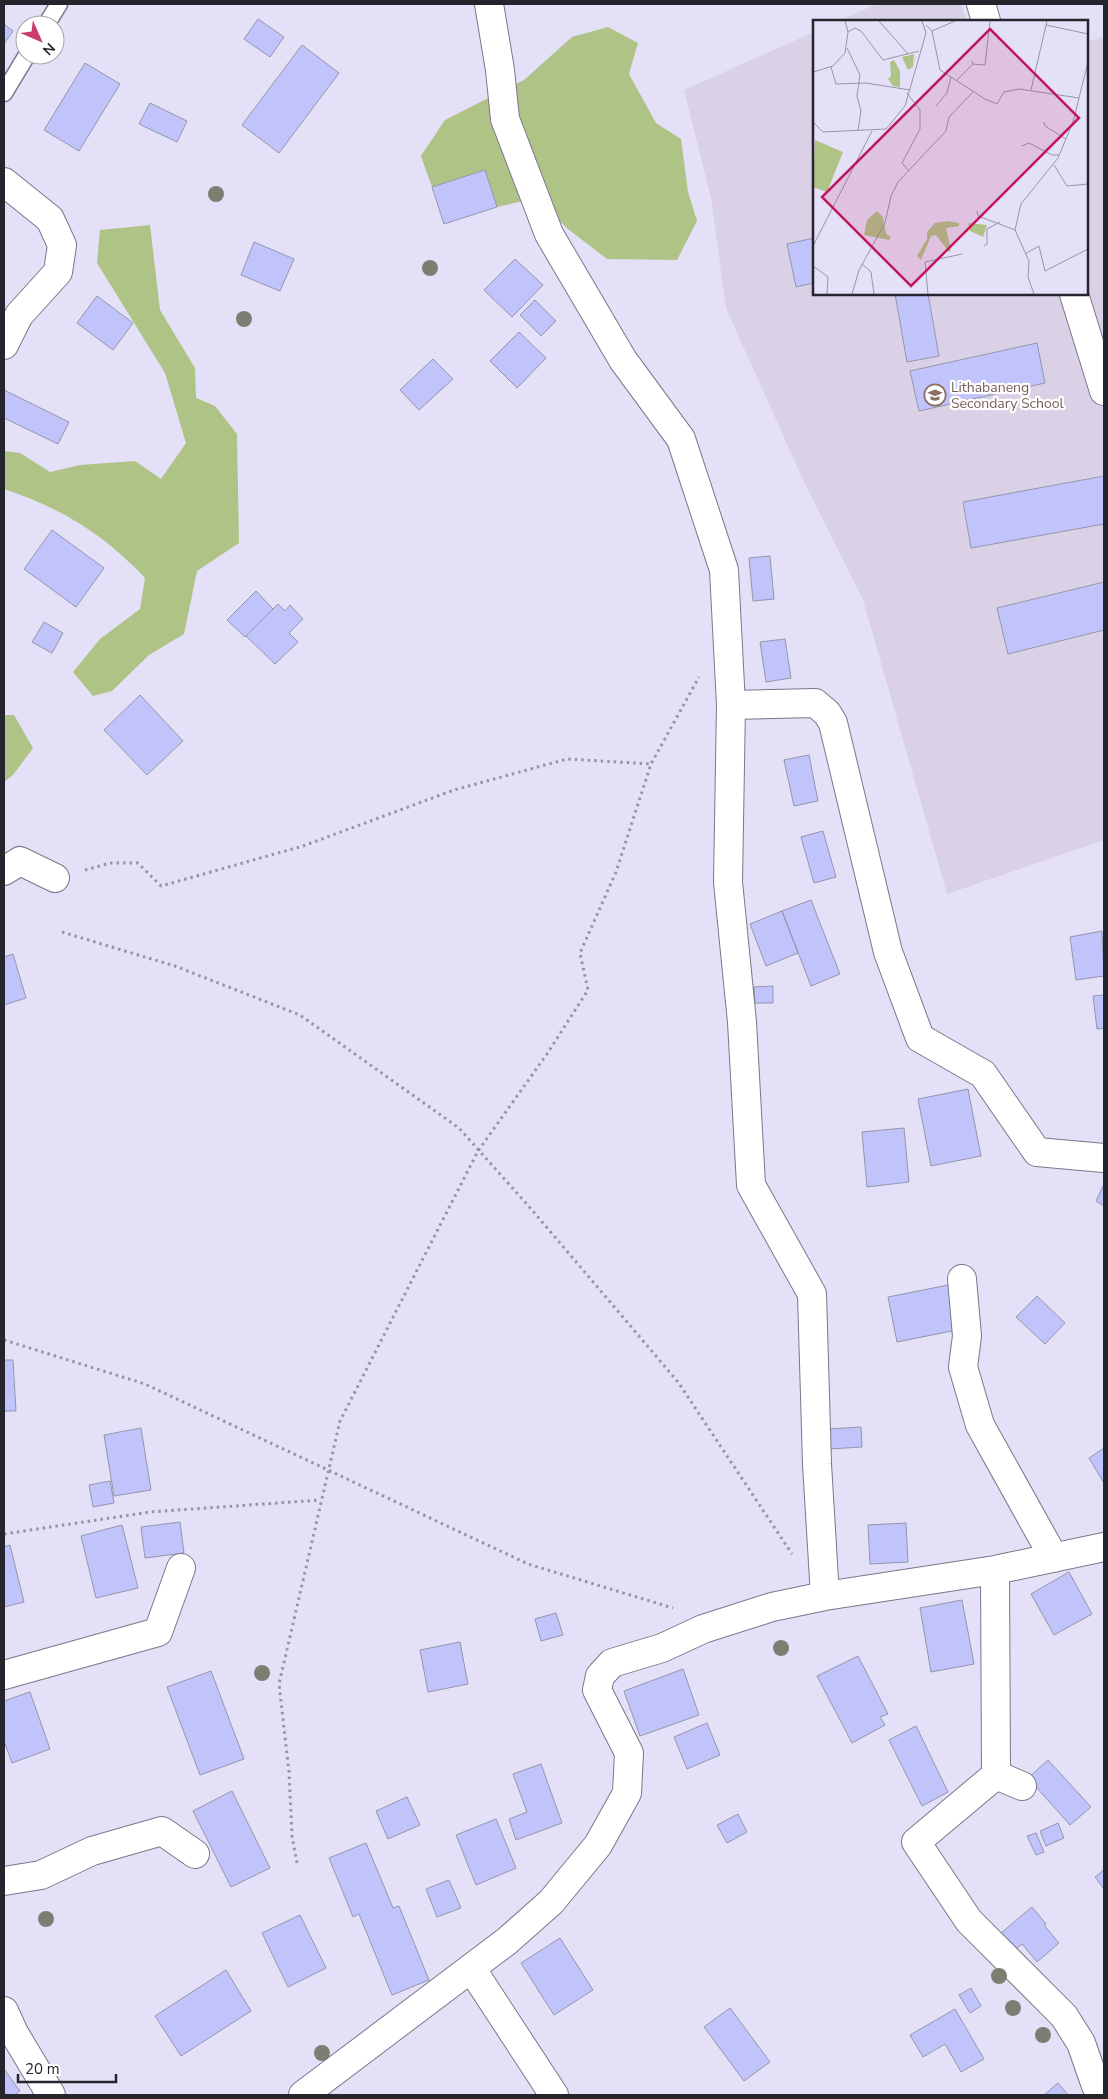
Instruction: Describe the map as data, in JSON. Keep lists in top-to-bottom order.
{
  "places": {
    "school or university": ["Lithabaneng Secondary School"]
  },
  "scale_bar": "20 m",
  "north": "bottom right"
}
